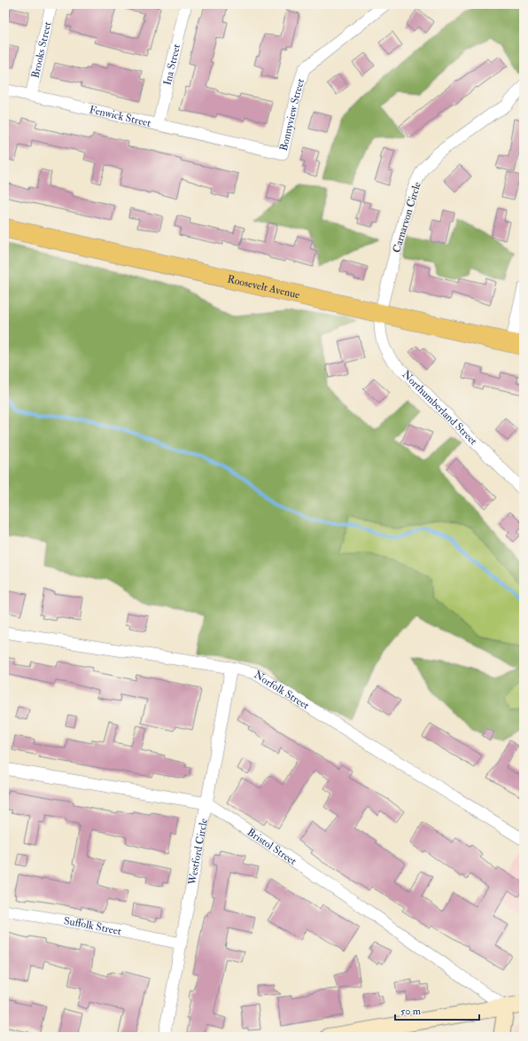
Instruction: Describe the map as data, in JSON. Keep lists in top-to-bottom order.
{
  "streets": {
    "main road": ["Roosevelt Avenue"],
    "street": [
      "Brooks Street",
      "Ina Street",
      "Bonnyview Street",
      "Fenwick Street",
      "Carnarvon Circle",
      "Northumberland Street",
      "Norfolk Street",
      "Bristol Street",
      "Westford Circle",
      "Suffolk Street"
    ]
  },
  "crossings": [
    ["Brooks Street", "Fenwick Street"],
    ["Ina Street", "Fenwick Street"],
    ["Bonnyview Street", "Fenwick Street"],
    ["Carnarvon Circle", "Roosevelt Avenue"],
    ["Carnarvon Circle", "Northumberland Street"],
    ["Roosevelt Avenue", "Northumberland Street"],
    ["Norfolk Street", "Westford Circle"],
    ["Bristol Street", "Westford Circle"],
    ["Westford Circle", "Suffolk Street"]
  ],
  "scale_bar": "50 m"
}
